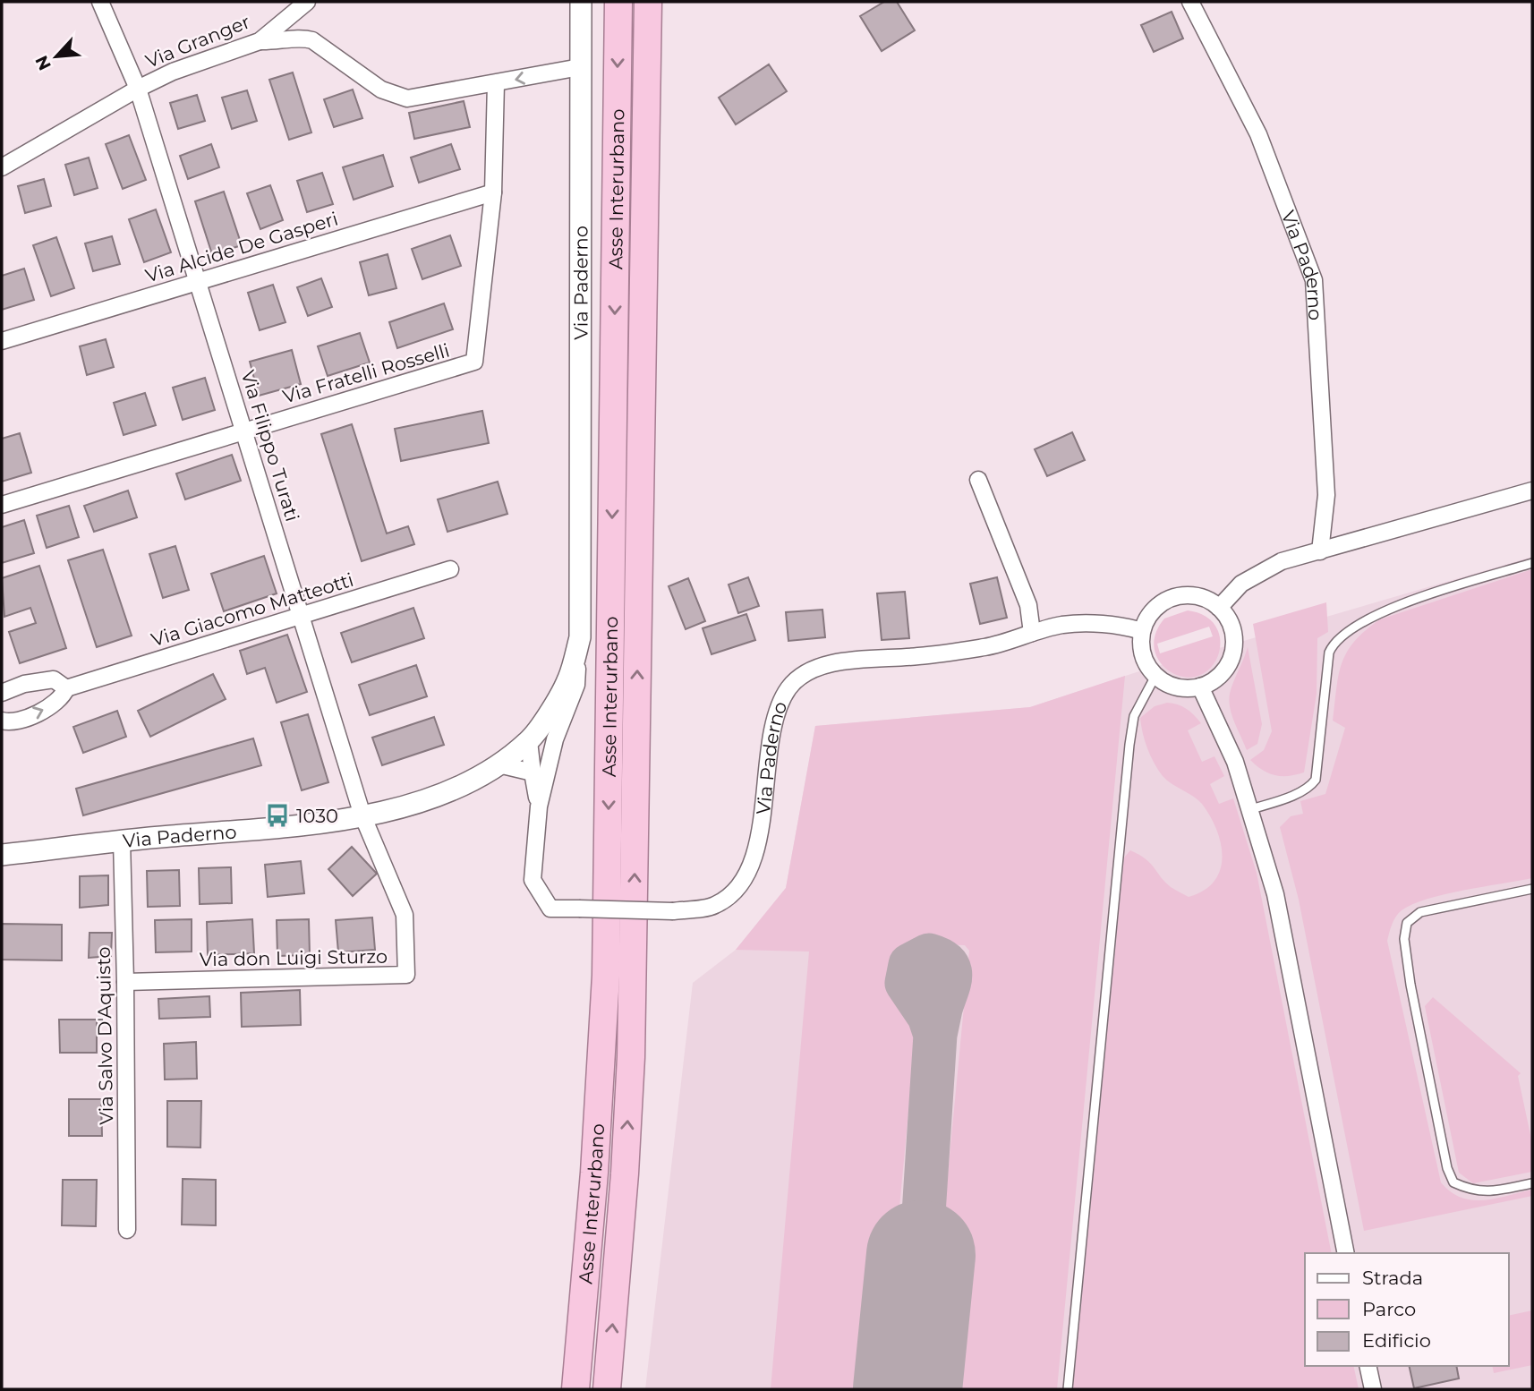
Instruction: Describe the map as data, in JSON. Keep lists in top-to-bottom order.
{
  "streets": {
    "highway": ["Asse Interurbano"],
    "street": [
      "Via Granger",
      "Via Alcide De Gasperi",
      "Via Paderno",
      "Via Fratelli Rosselli",
      "Via Filippo Turati",
      "Via Giacomo Matteotti",
      "Via don Luigi Sturzo",
      "Via Salvo D'Aquisto"
    ]
  },
  "crossings": [
    ["Via Granger", "Via Filippo Turati"],
    ["Via Alcide De Gasperi", "Via Fratelli Rosselli"],
    ["Via Alcide De Gasperi", "Via Filippo Turati"],
    ["Via Paderno", "Via Filippo Turati"],
    ["Via Paderno", "Via don Luigi Sturzo"],
    ["Via Paderno", "Via Salvo D'Aquisto"],
    ["Via Fratelli Rosselli", "Via Filippo Turati"],
    ["Via Filippo Turati", "Via Giacomo Matteotti"],
    ["Via Filippo Turati", "Via don Luigi Sturzo"],
    ["Via don Luigi Sturzo", "Via Salvo D'Aquisto"]
  ],
  "places": {
    "bus stop": ["1030"]
  },
  "legend": ["Strada", "Parco", "Edificio"],
  "north": "bottom left"
}
